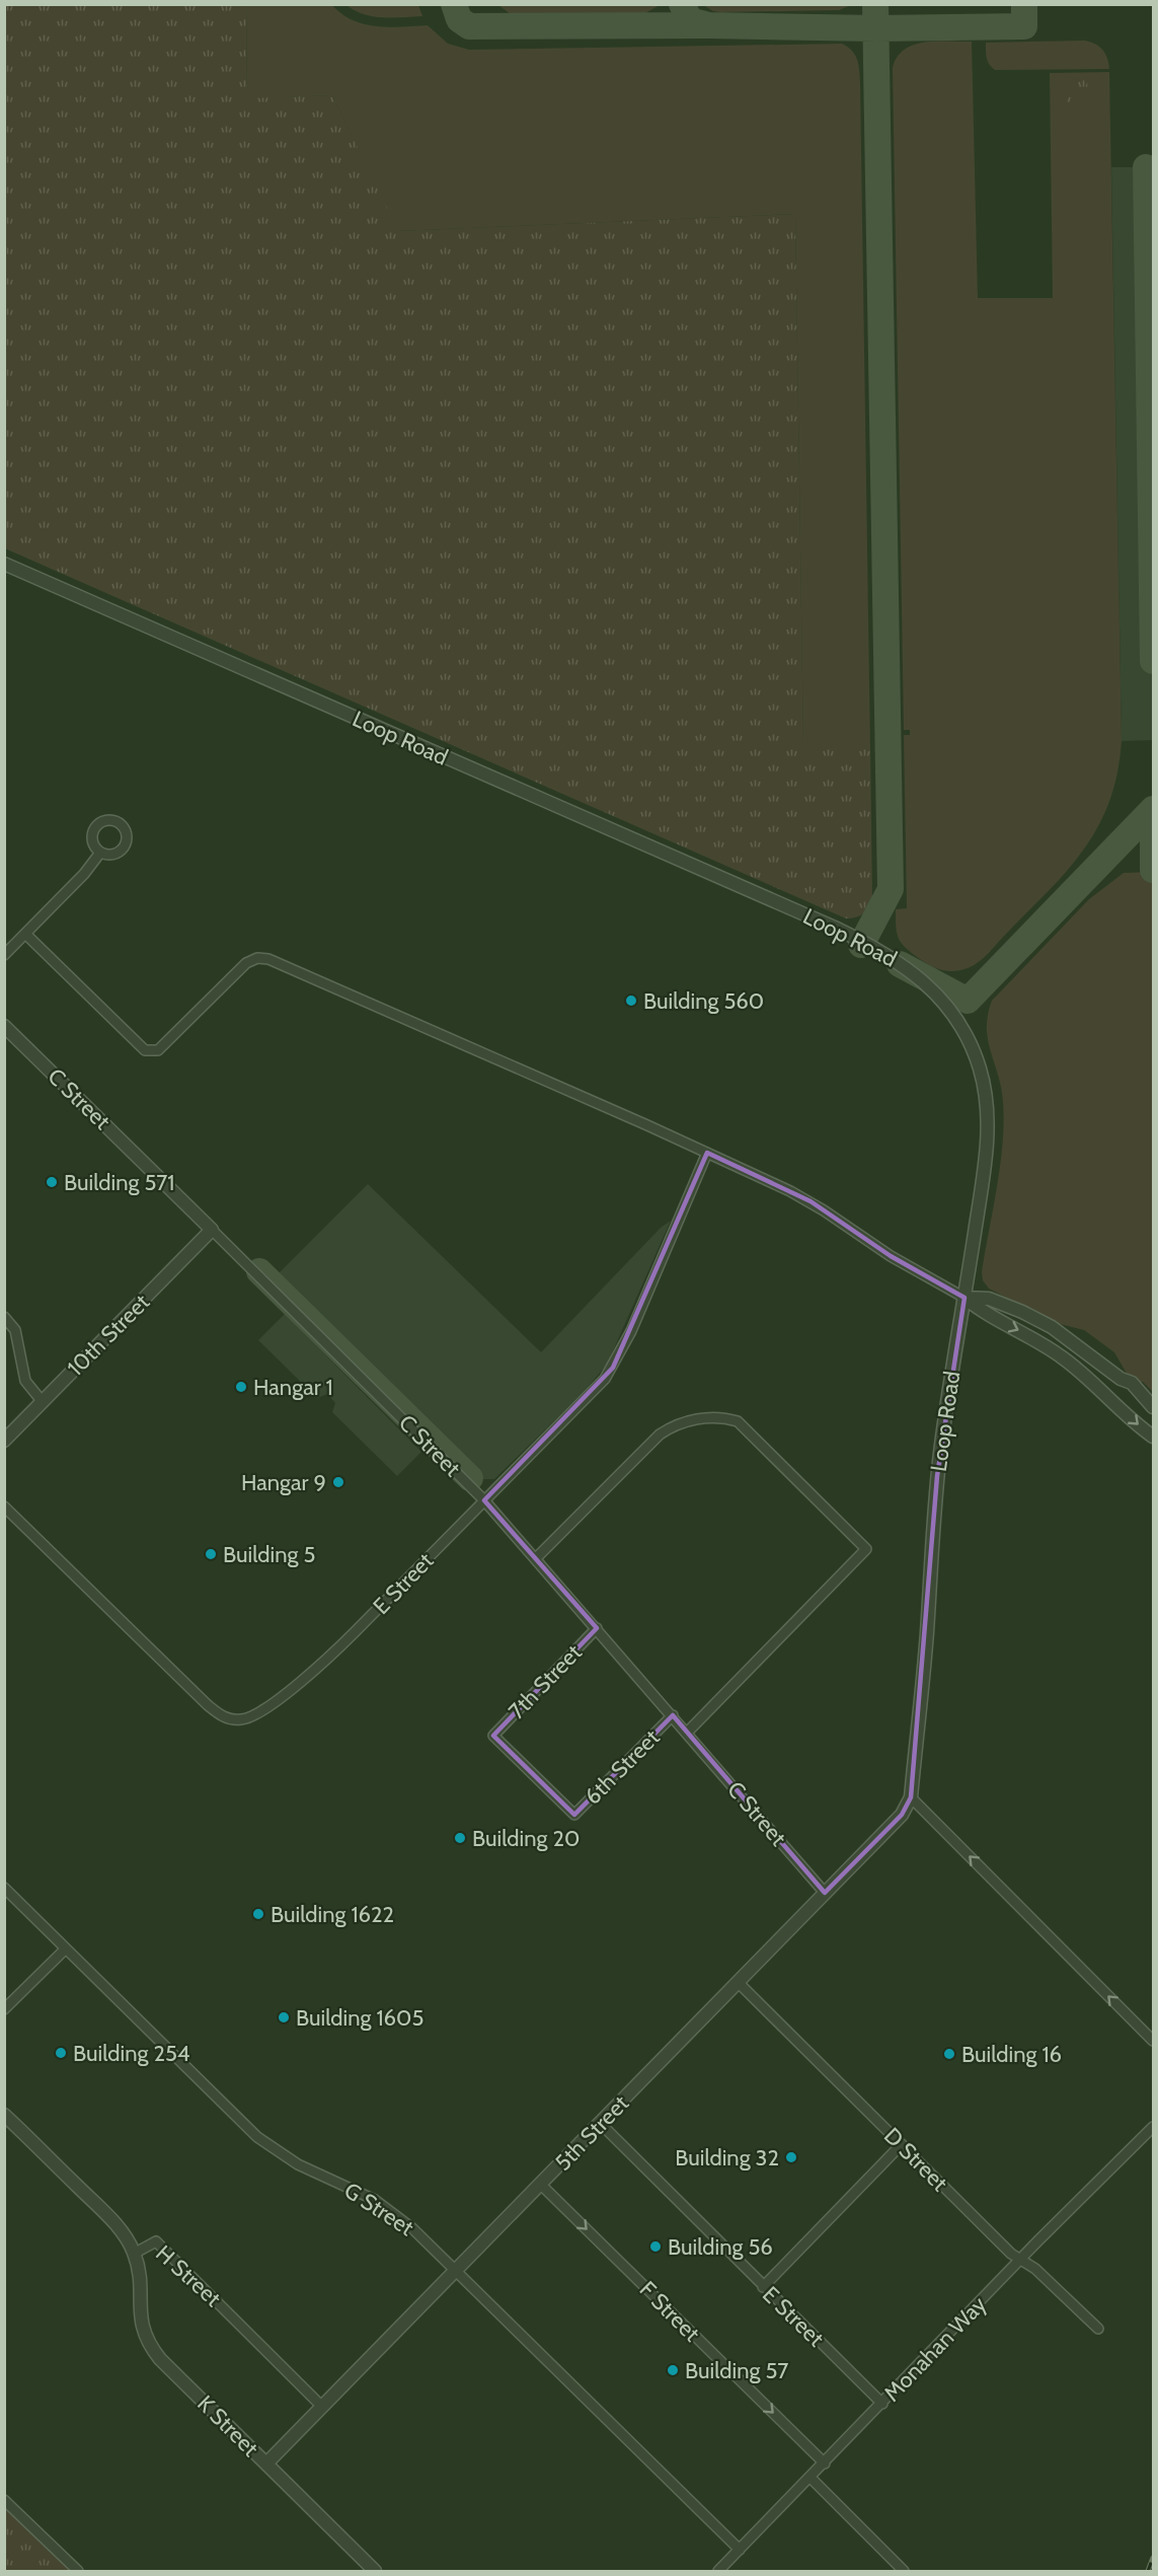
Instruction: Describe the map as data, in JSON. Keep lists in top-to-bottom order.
{
  "streets": {
    "street": [
      "Loop Road",
      "C Street",
      "10th Street",
      "E Street",
      "7th Street",
      "6th Street",
      "5th Street",
      "D Street",
      "G Street",
      "H Street",
      "F Street",
      "Monahan Way",
      "K Street"
    ]
  },
  "crossings": [
    ["Loop Road", "5th Street"],
    ["C Street", "10th Street"],
    ["C Street", "E Street"],
    ["C Street", "7th Street"],
    ["C Street", "6th Street"],
    ["C Street", "5th Street"],
    ["E Street", "5th Street"],
    ["E Street", "Monahan Way"],
    ["7th Street", "6th Street"],
    ["5th Street", "D Street"],
    ["5th Street", "G Street"],
    ["5th Street", "H Street"],
    ["5th Street", "F Street"],
    ["5th Street", "K Street"],
    ["D Street", "Monahan Way"],
    ["G Street", "Monahan Way"],
    ["H Street", "K Street"],
    ["F Street", "Monahan Way"]
  ],
  "one_way": ["F Street"],
  "places": [
    "Building 560",
    "Building 571",
    "Hangar 1",
    "Hangar 9",
    "Building 5",
    "Building 20",
    "Building 1622",
    "Building 1605",
    "Building 254",
    "Building 16",
    "Building 32",
    "Building 56",
    "Building 57"
  ]
}
